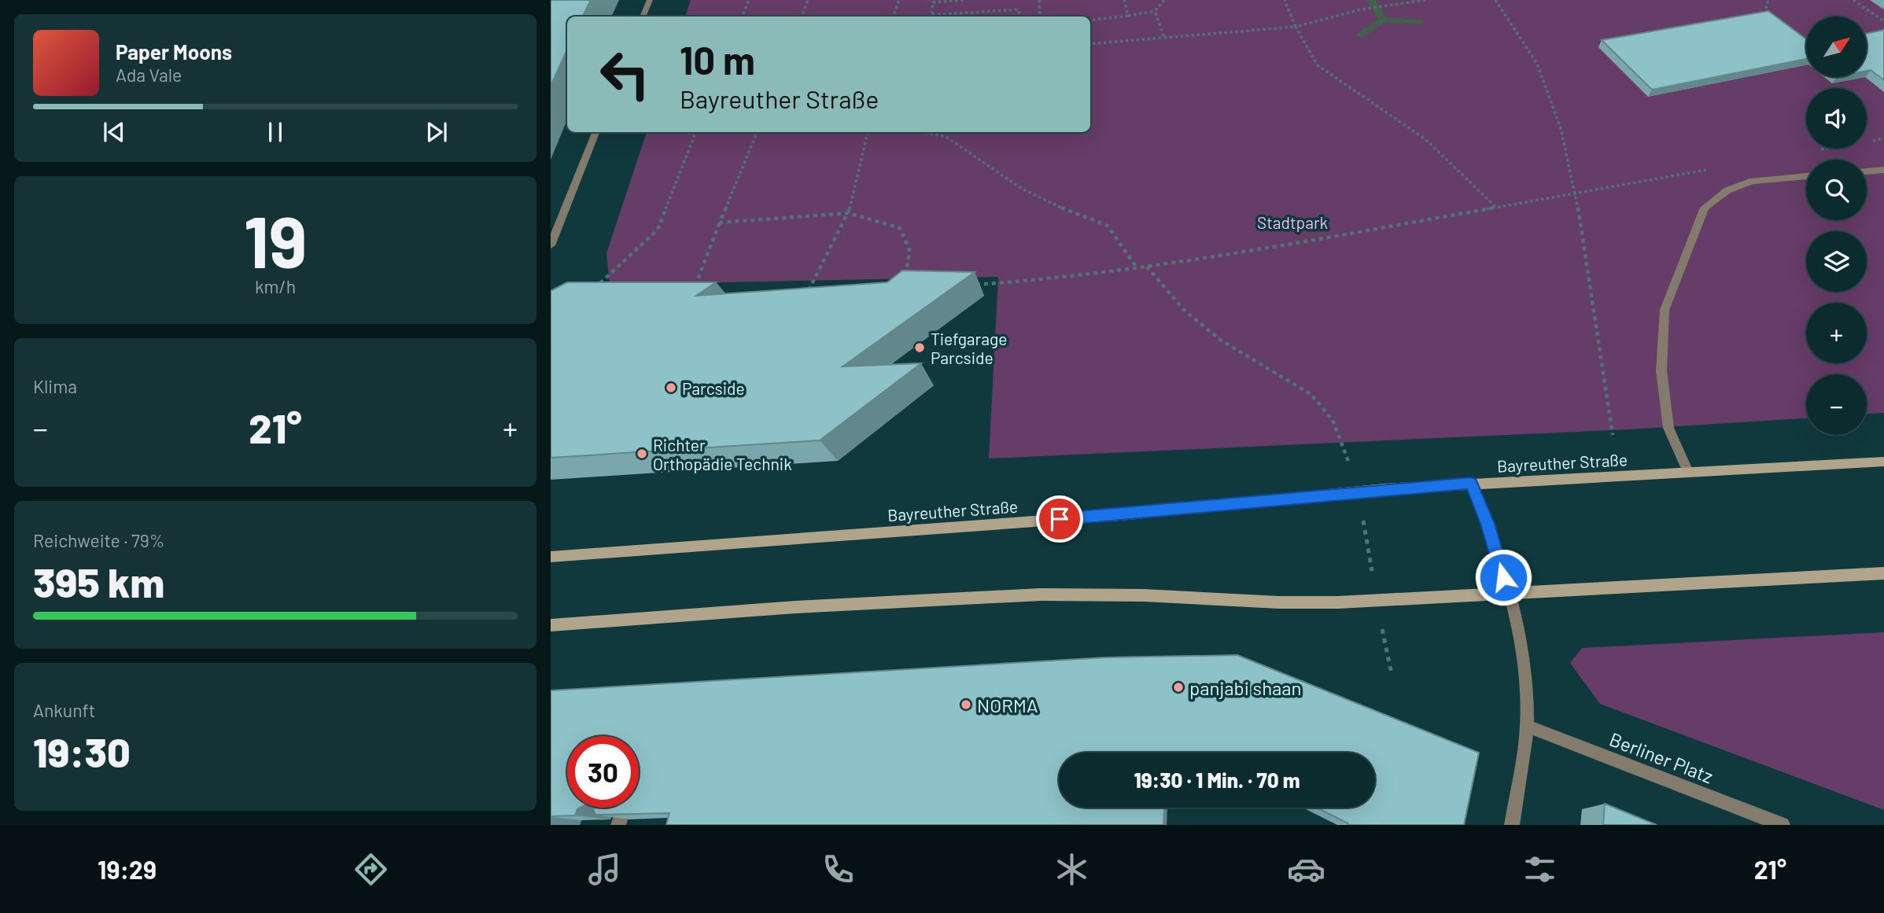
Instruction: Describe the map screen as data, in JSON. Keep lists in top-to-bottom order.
{
  "streets": {
    "main road": ["Bayreuther Straße"],
    "street": ["Berliner Platz"]
  },
  "parks": ["Stadtpark"],
  "places": [
    "Tiefgarage Parcside",
    "Parcside",
    "Richter Orthopädie Technik",
    "panjabi shaan",
    "NORMA"
  ],
  "north": "top right",
  "page": {
    "map_buttons": ["+", "−"],
    "turn": ["10 m", "Bayreuther Straße"],
    "song": ["Paper Moons", "Ada Vale"],
    "tile": [
      ["19", "km/h"],
      "Klima",
      ["Reichweite · 79%", "395 km"],
      ["Ankunft", "19:30"]
    ],
    "heat": ["−", "21°", "+"],
    "limit": "30",
    "trip": "19:30 · 1 Min. · 70 m",
    "tabs": ["19:29", "21°"]
  }
}
